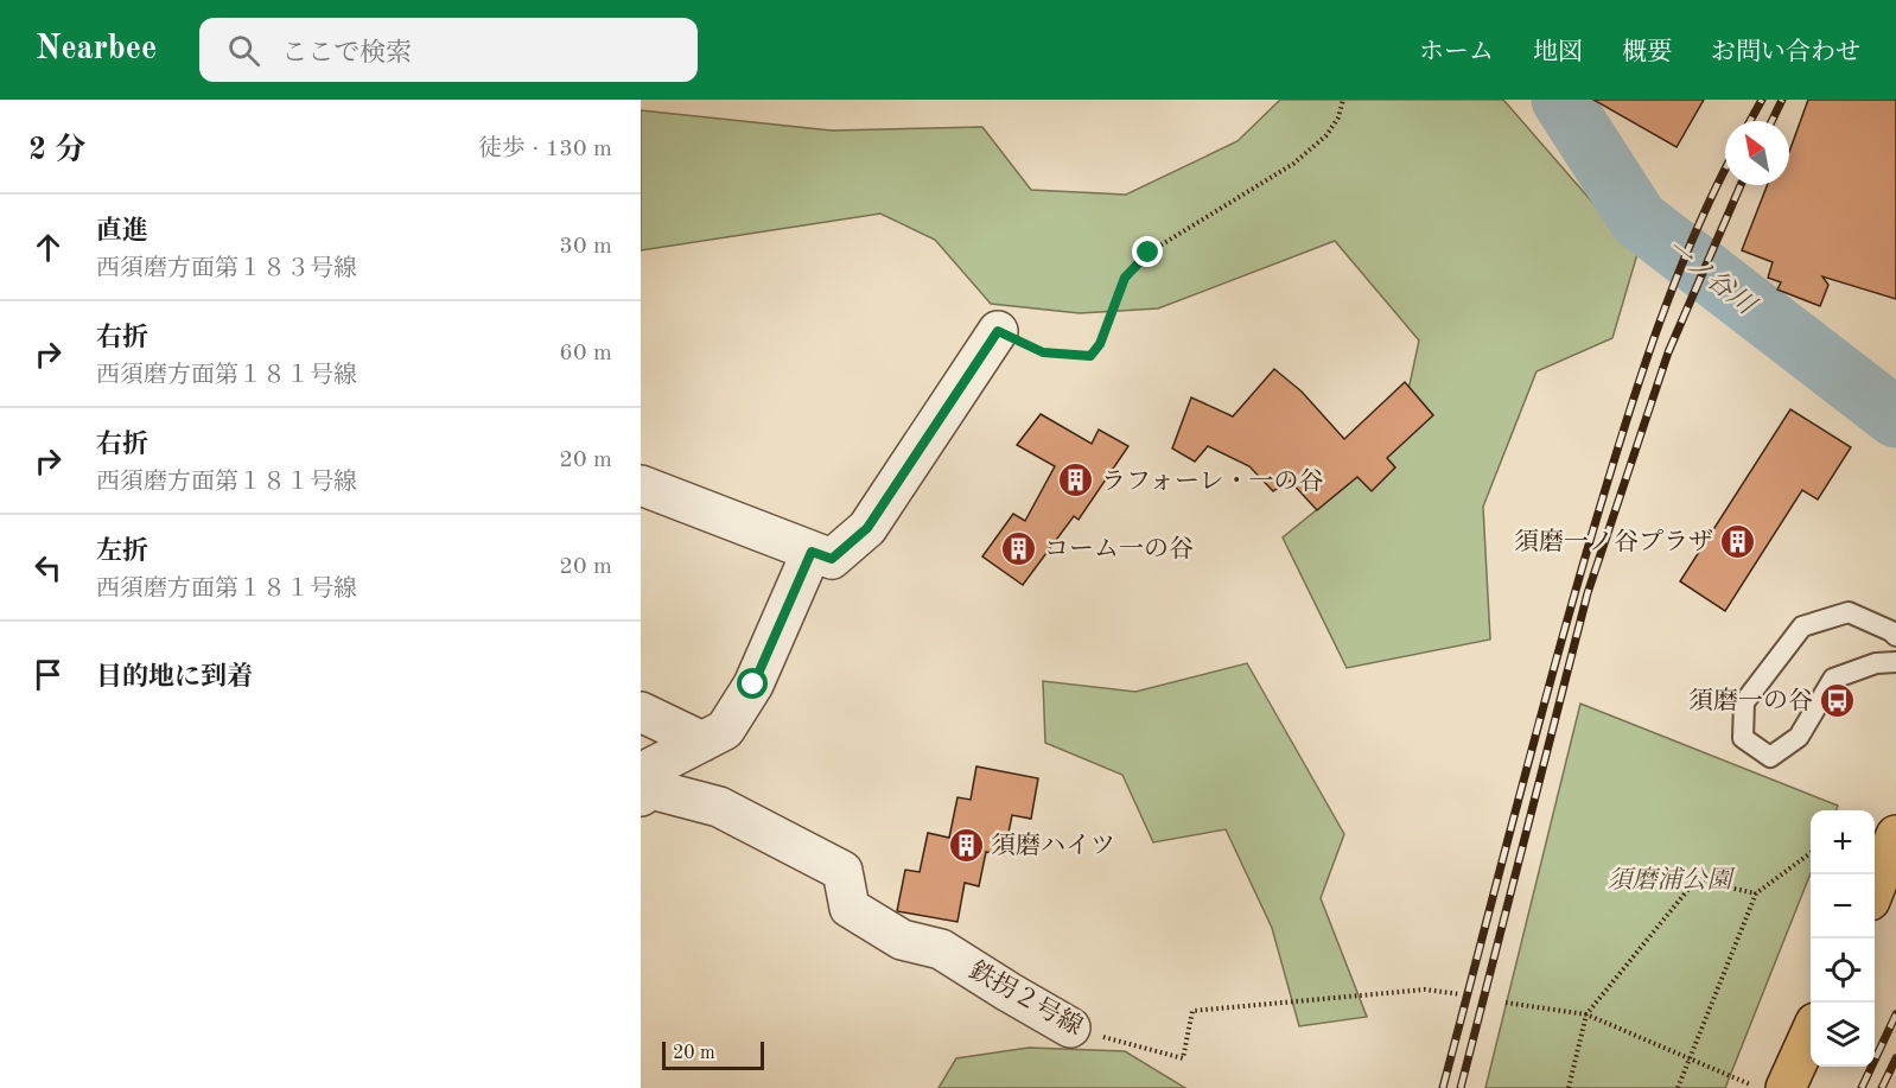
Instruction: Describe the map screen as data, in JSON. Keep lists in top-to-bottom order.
{
  "streets": {
    "street": ["鉄拐２号線"]
  },
  "water": ["一ノ谷川"],
  "parks": ["須磨浦公園"],
  "places": {
    "building": [
      "ラフォーレ・一の谷",
      "須磨一ノ谷プラザ",
      "コーム一の谷",
      "須磨ハイツ"
    ],
    "bus stop": ["須磨一の谷"]
  },
  "scale_bar": "20 m",
  "north": "top left",
  "page": {
    "header": "Nearbee",
    "search": "ここで検索",
    "nav": [
      "ホーム",
      "地図",
      "概要",
      "お問い合わせ"
    ],
    "heading": ["2 分", "徒歩 · 130 m"],
    "list": [
      ["直進", "西須磨方面第１８３号線", "30 m"],
      ["右折", "西須磨方面第１８１号線", "60 m"],
      ["右折", "西須磨方面第１８１号線", "20 m"],
      ["左折", "西須磨方面第１８１号線", "20 m"],
      "目的地に到着"
    ],
    "map_buttons": ["+", "−"],
    "scale": "20 m"
  }
}
